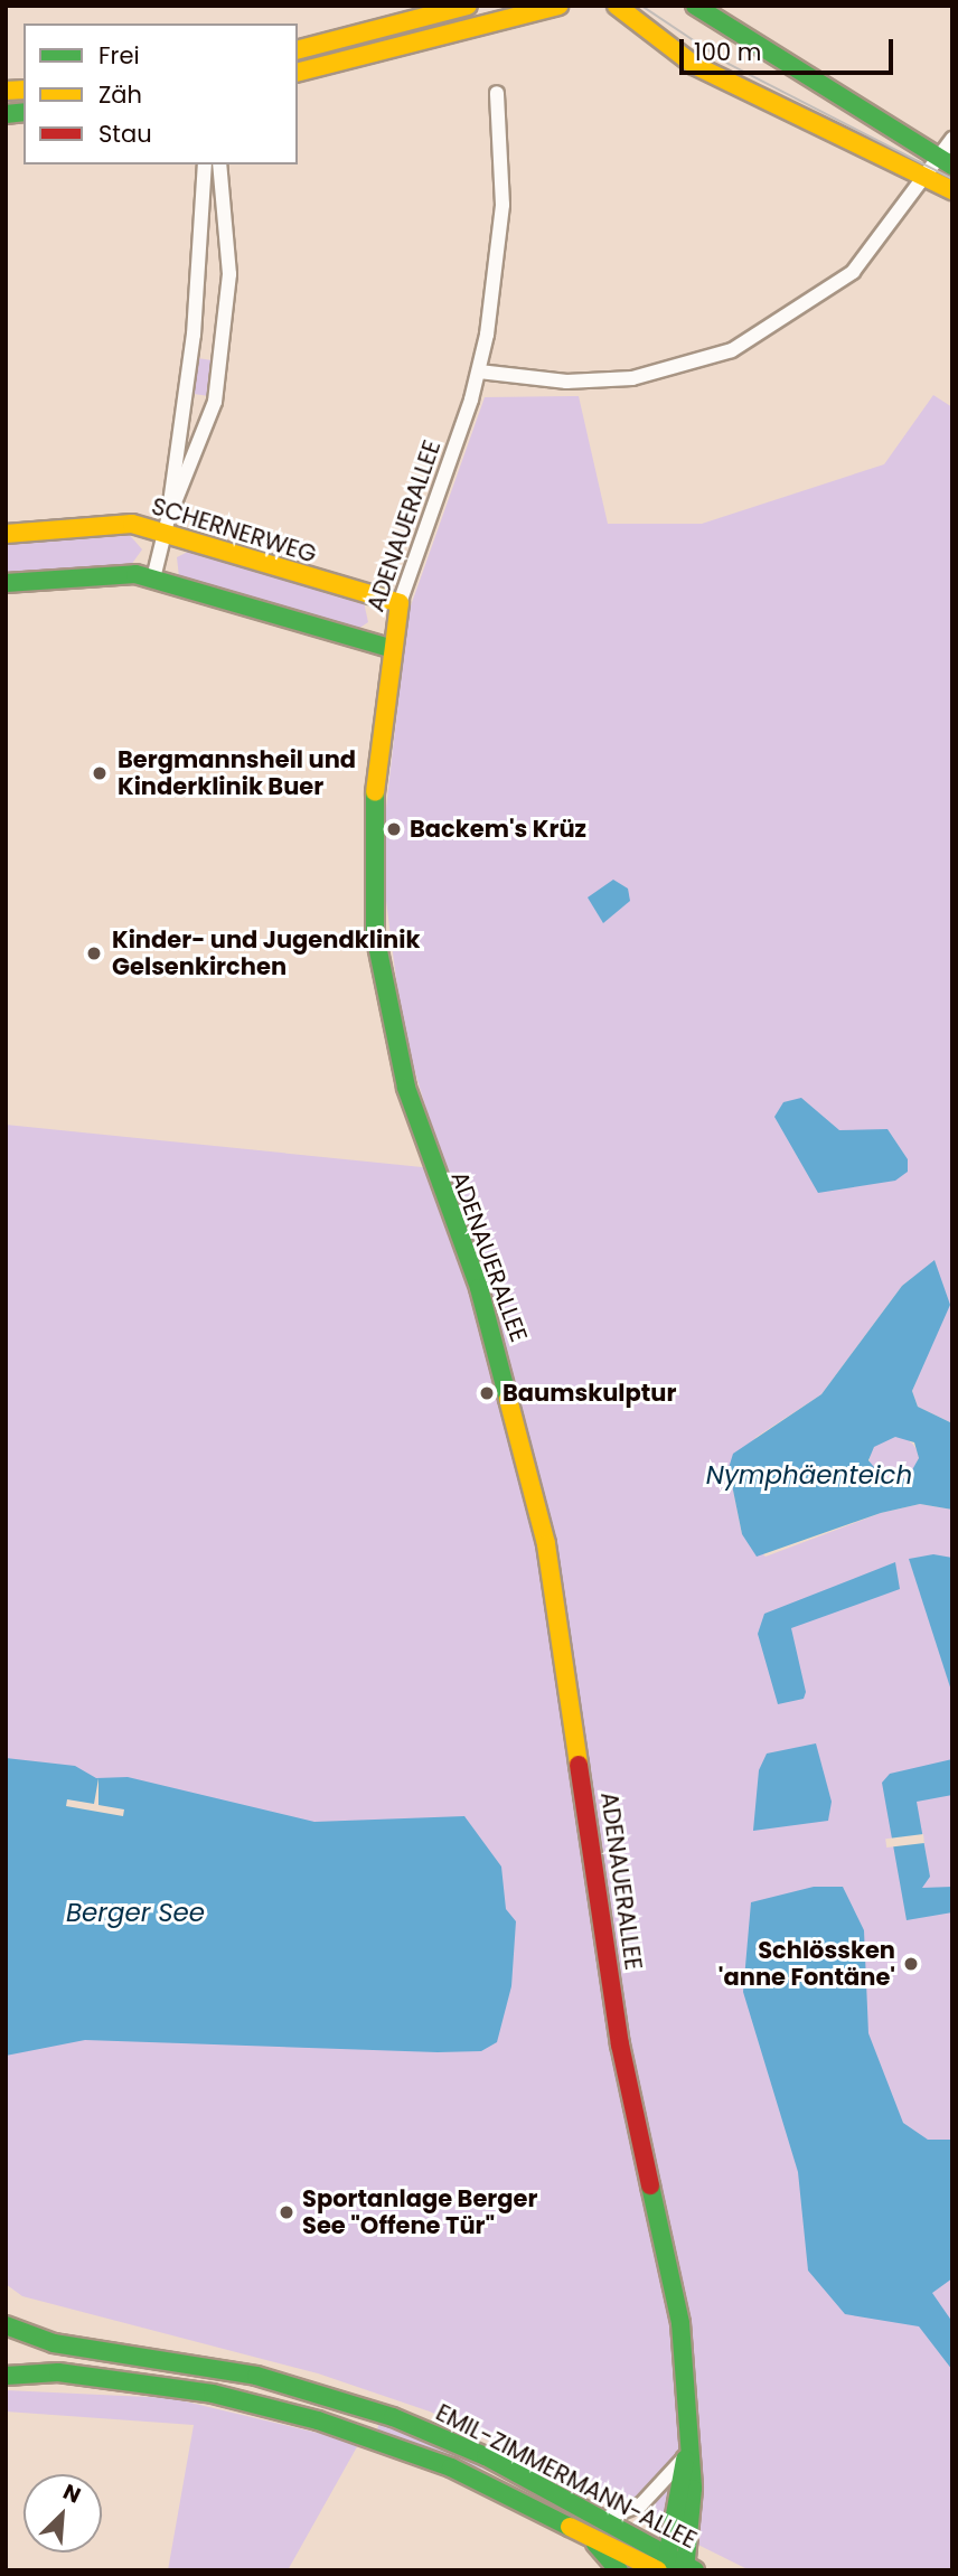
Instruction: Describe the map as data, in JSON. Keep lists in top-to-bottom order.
{
  "streets": {
    "street": ["ADENAUERALLEE", "SCHERNERWEG", "EMIL-ZIMMERMANN-ALLEE"]
  },
  "crossings": [
    ["ADENAUERALLEE", "SCHERNERWEG"],
    ["ADENAUERALLEE", "EMIL-ZIMMERMANN-ALLEE"]
  ],
  "water": ["Nymphäenteich", "Berger See"],
  "places": [
    "Bergmannsheil und Kinderklinik Buer",
    "Backem's Krüz",
    "Kinder- und Jugendklinik Gelsenkirchen",
    "Baumskulptur",
    "Schlössken 'anne Fontäne'",
    "Sportanlage Berger See \"Offene Tür\""
  ],
  "legend": ["Frei", "Zäh", "Stau"],
  "scale_bar": "100 m",
  "north": "top right"
}
